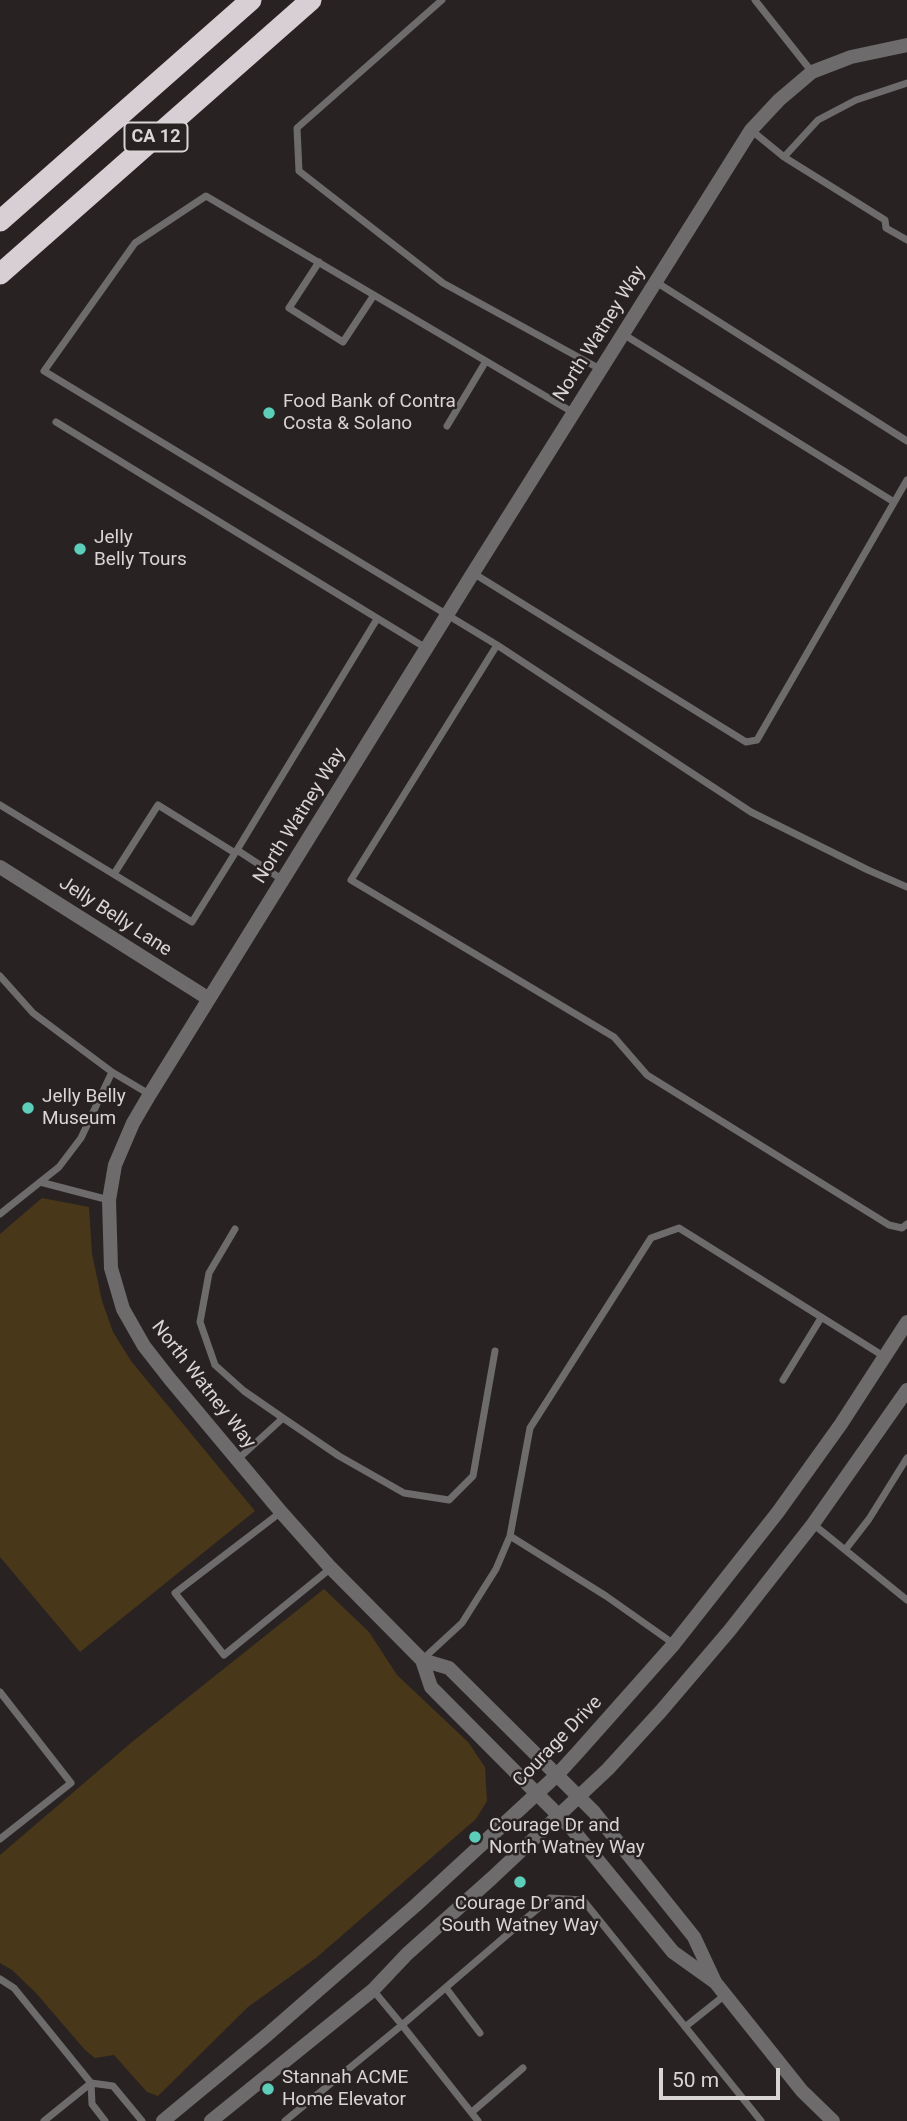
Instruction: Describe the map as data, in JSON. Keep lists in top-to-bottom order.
{
  "streets": {
    "highway": ["CA 12"],
    "street": ["North Watney Way", "Jelly Belly Lane", "Courage Drive"]
  },
  "crossings": [
    ["North Watney Way", "Jelly Belly Lane"],
    ["North Watney Way", "Courage Drive"]
  ],
  "places": [
    "Food Bank of Contra Costa & Solano",
    "Jelly Belly Tours",
    "Jelly Belly Museum",
    "Courage Dr and North Watney Way",
    "Courage Dr and South Watney Way",
    "Stannah ACME Home Elevator"
  ],
  "scale_bar": "50 m"
}
